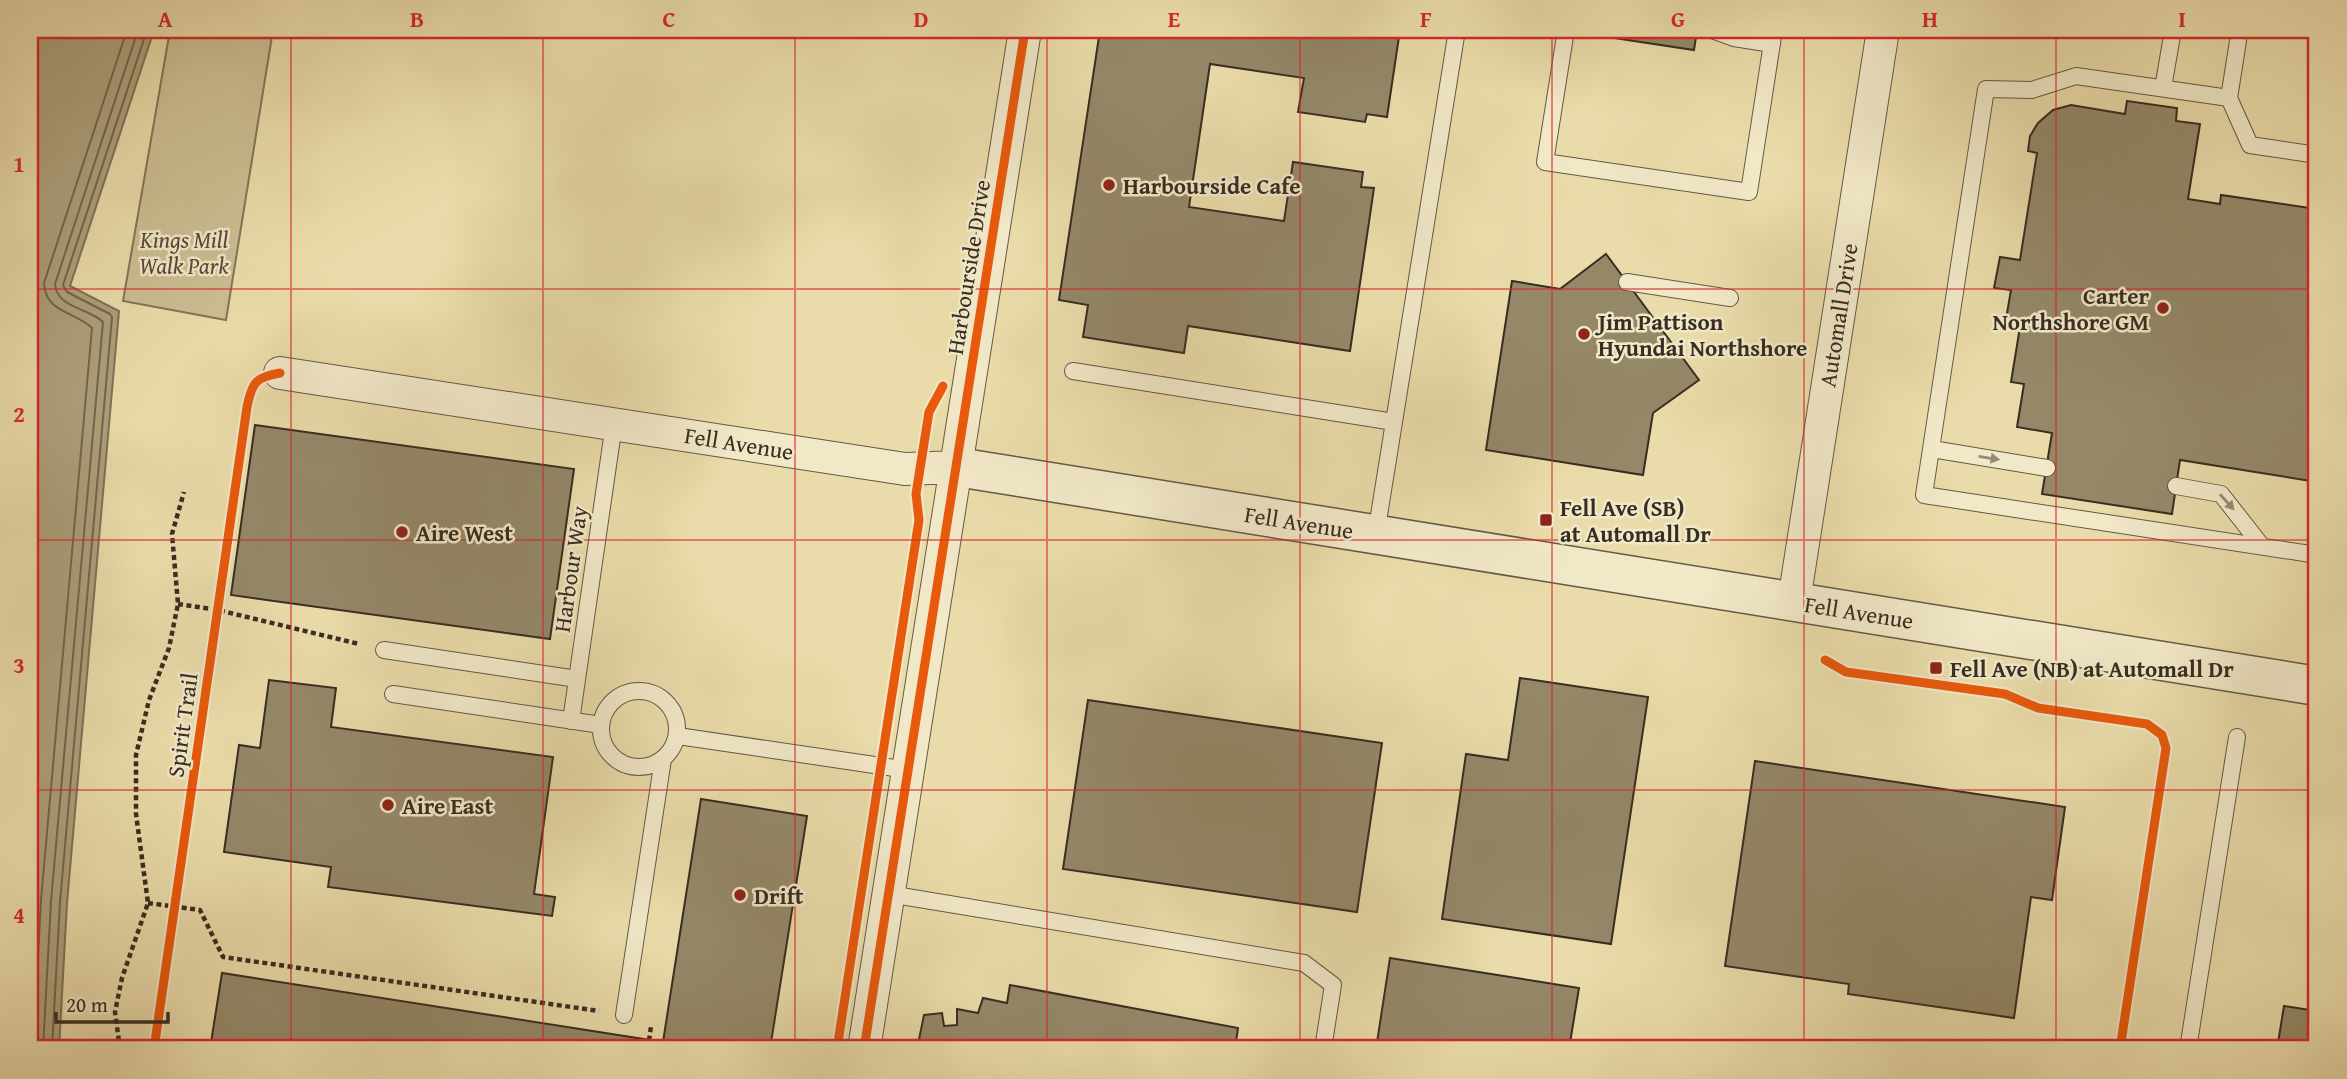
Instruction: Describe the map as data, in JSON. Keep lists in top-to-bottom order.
{
  "streets": {
    "street": ["Harbourside Drive", "Automall Drive", "Fell Avenue"],
    "lane": ["Harbour Way"],
    "cycle path": ["Spirit Trail"]
  },
  "crossings": [
    ["Harbourside Drive", "Fell Avenue"],
    ["Automall Drive", "Fell Avenue"],
    ["Fell Avenue", "Harbour Way"]
  ],
  "parks": ["Kings Mill Walk Park"],
  "places": {
    "other": [
      "Harbourside Cafe",
      "Carter Northshore GM",
      "Jim Pattison Hyundai Northshore",
      "Aire West",
      "Aire East",
      "Drift"
    ],
    "transit": ["Fell Ave (SB) at Automall Dr", "Fell Ave (NB) at Automall Dr"]
  },
  "scale_bar": "20 m",
  "grid": {
    "columns": [
      "A",
      "B",
      "C",
      "D",
      "E",
      "F",
      "G",
      "H",
      "I"
    ],
    "rows": [
      "1",
      "2",
      "3",
      "4"
    ]
  }
}
